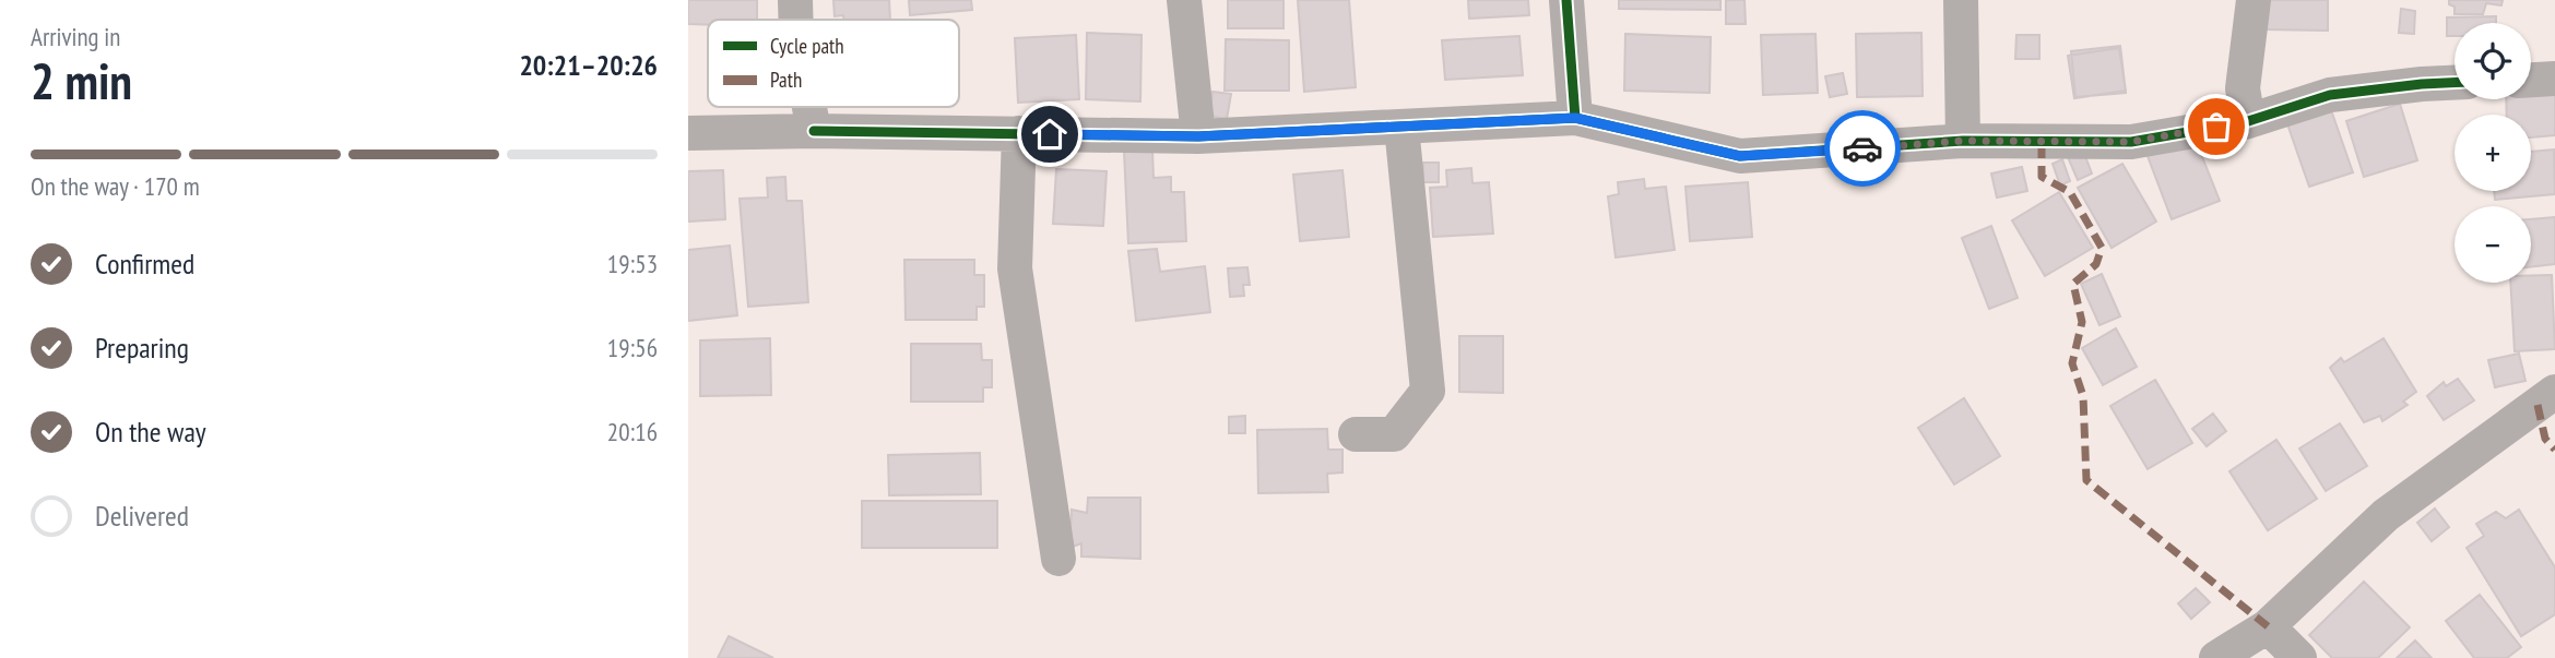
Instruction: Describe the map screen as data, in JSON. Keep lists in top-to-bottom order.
{
  "legend": ["Cycle path", "Path"],
  "page": {
    "heading": ["2 min", "Arriving in", "20:21–20:26"],
    "map_buttons": ["+", "−"],
    "bar": "On the way · 170 m",
    "list": [
      ["Confirmed", "19:53"],
      ["Preparing", "19:56"],
      ["On the way", "20:16"],
      "Delivered"
    ]
  }
}
